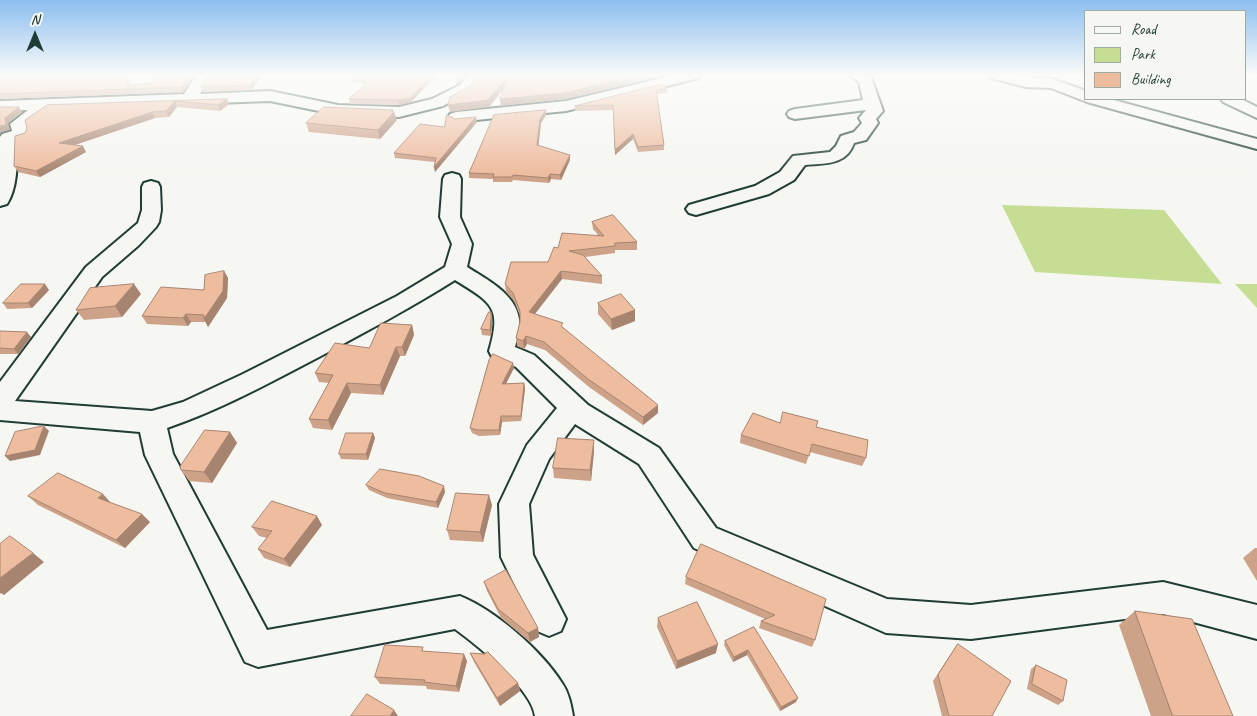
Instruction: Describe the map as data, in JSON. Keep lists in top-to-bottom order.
{
  "legend": ["Road", "Park", "Building"],
  "north": "top"
}
